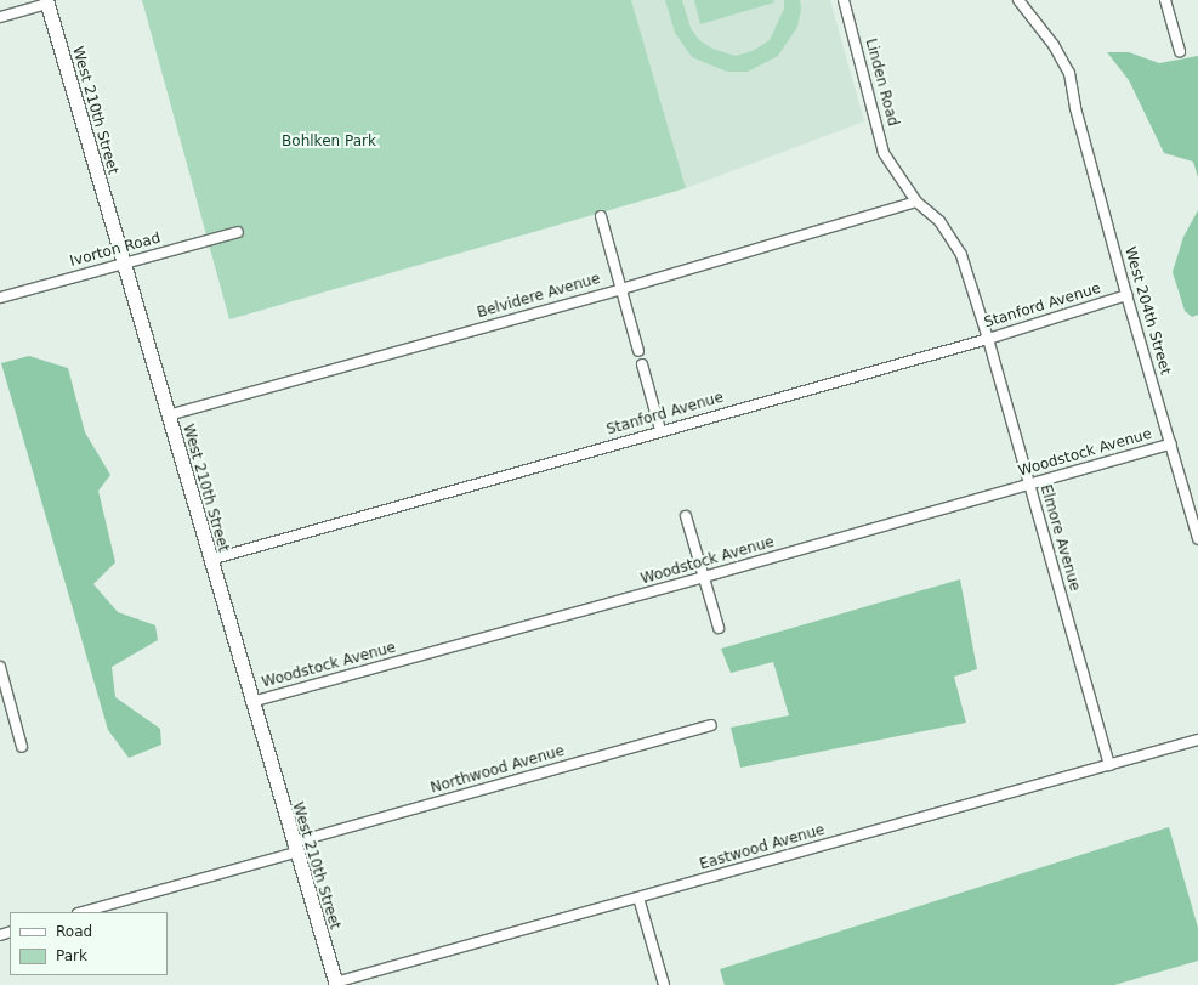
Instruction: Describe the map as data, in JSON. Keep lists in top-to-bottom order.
{
  "streets": {
    "street": [
      "Linden Road",
      "West 210th Street",
      "Ivorton Road",
      "Belvidere Avenue",
      "Stanford Avenue",
      "West 204th Street",
      "Woodstock Avenue",
      "Elmore Avenue",
      "Northwood Avenue",
      "Eastwood Avenue"
    ]
  },
  "crossings": [
    ["Linden Road", "Elmore Avenue"],
    ["West 210th Street", "Ivorton Road"],
    ["West 210th Street", "Belvidere Avenue"],
    ["West 210th Street", "Stanford Avenue"],
    ["West 210th Street", "Woodstock Avenue"],
    ["West 210th Street", "Northwood Avenue"],
    ["West 210th Street", "Eastwood Avenue"],
    ["Belvidere Avenue", "Elmore Avenue"],
    ["Stanford Avenue", "West 204th Street"],
    ["Stanford Avenue", "Elmore Avenue"],
    ["West 204th Street", "Woodstock Avenue"],
    ["Woodstock Avenue", "Elmore Avenue"],
    ["Elmore Avenue", "Eastwood Avenue"]
  ],
  "parks": ["Bohlken Park"],
  "legend": ["Road", "Park"]
}
